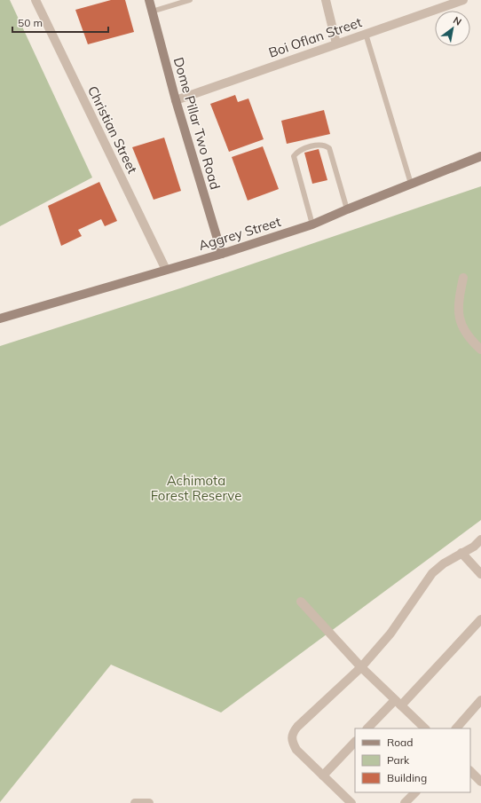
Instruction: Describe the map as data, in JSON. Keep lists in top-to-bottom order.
{
  "streets": {
    "main road": ["Dome Pillar Two Road", "Aggrey Street"],
    "street": ["Boi Oflan Street", "Christian Street"]
  },
  "crossings": [
    ["Boi Oflan Street", "Dome Pillar Two Road"],
    ["Dome Pillar Two Road", "Aggrey Street"],
    ["Christian Street", "Aggrey Street"]
  ],
  "parks": ["Achimota Forest Reserve"],
  "legend": ["Road", "Park", "Building"],
  "scale_bar": "50 m",
  "north": "top right"
}
